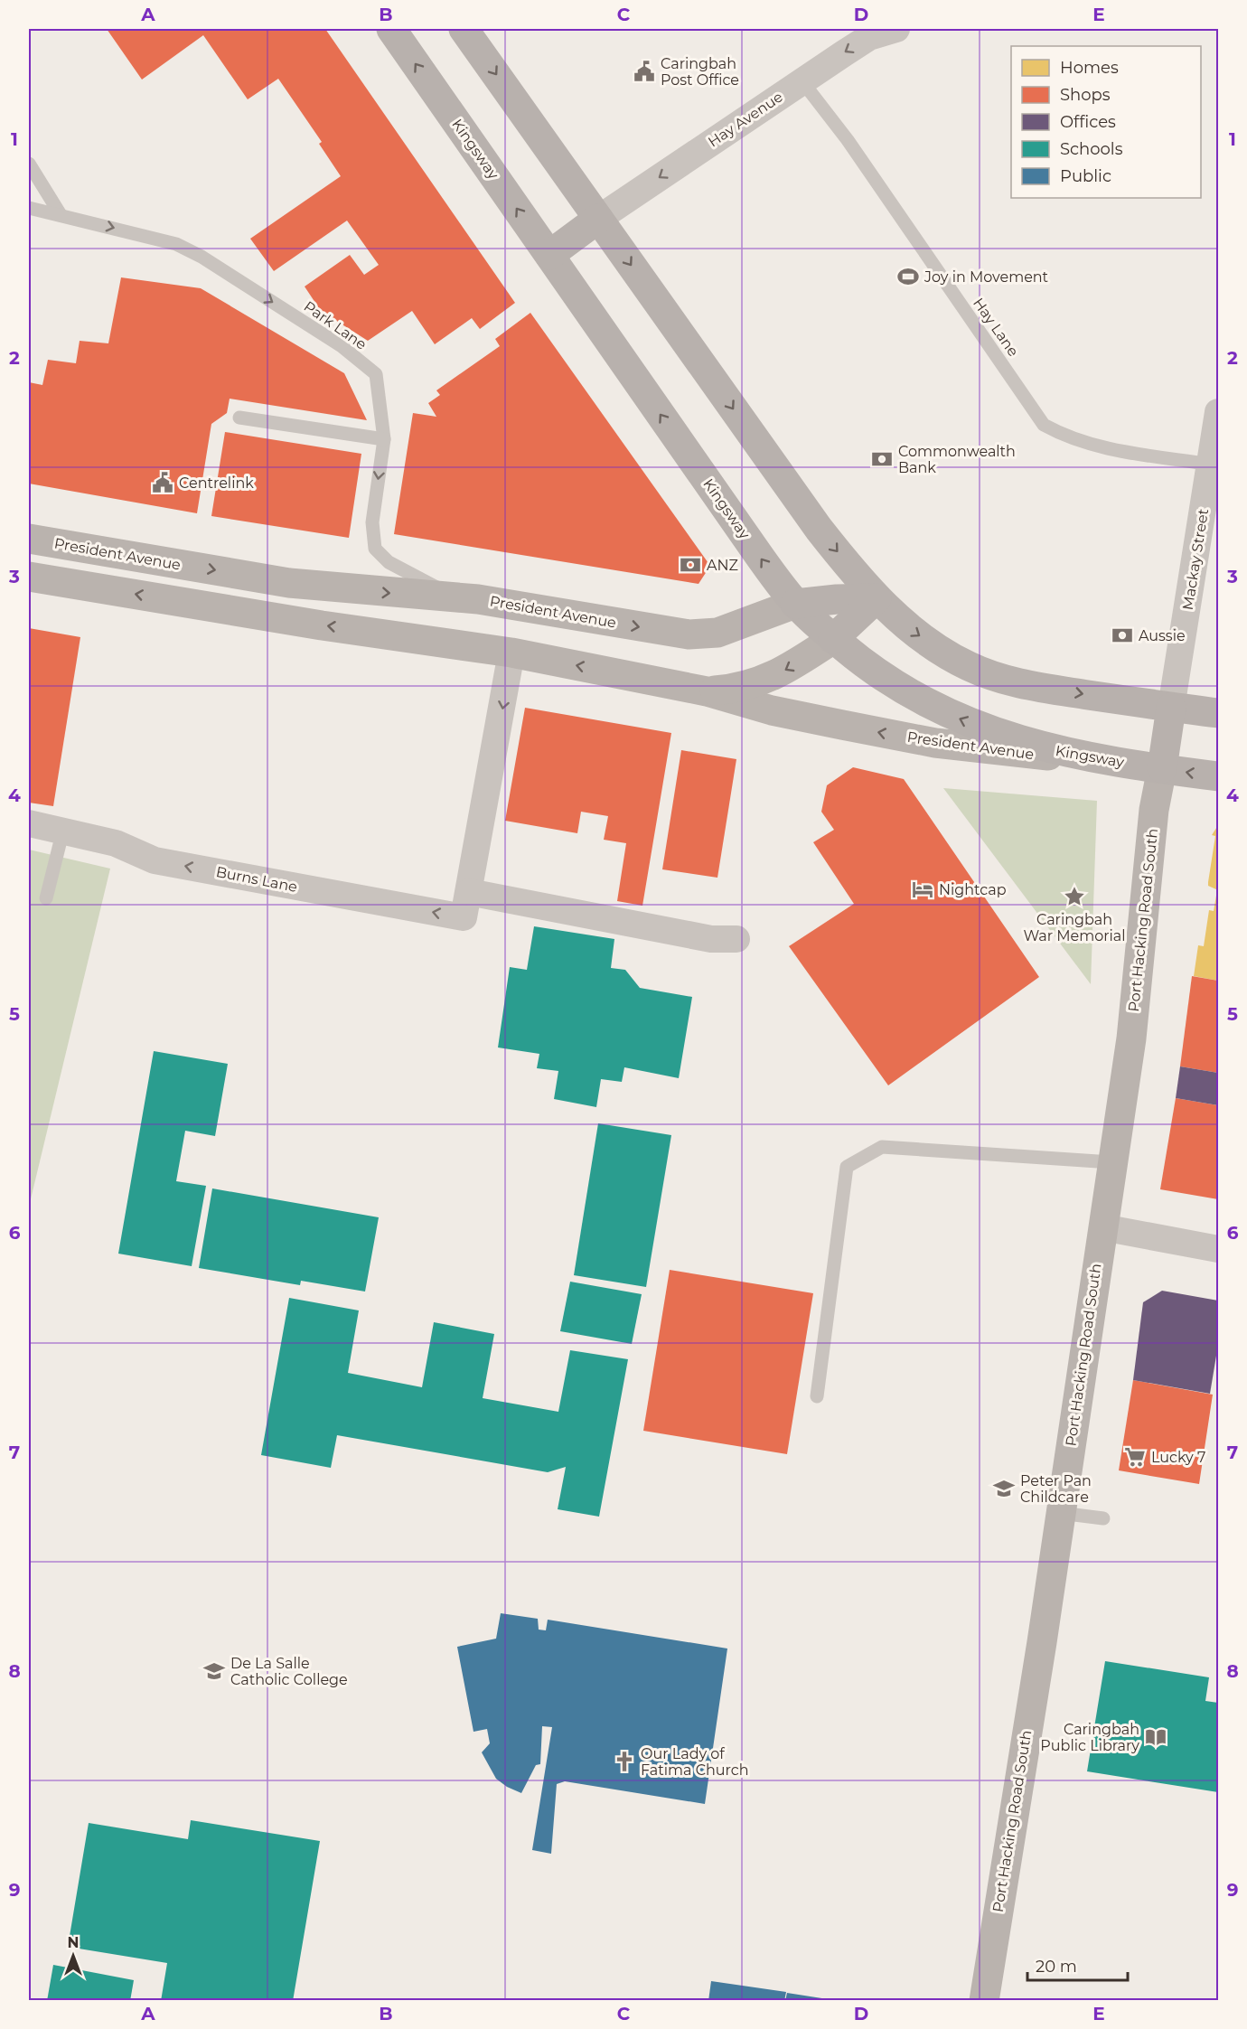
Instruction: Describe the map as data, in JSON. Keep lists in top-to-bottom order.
{
  "streets": {
    "main road": ["Kingsway", "President Avenue", "Port Hacking Road South"],
    "street": ["Hay Avenue", "Mackay Street", "Burns Lane"],
    "lane": ["Park Lane", "Hay Lane"]
  },
  "crossings": [
    ["Hay Avenue", "Hay Lane"],
    ["Kingsway", "President Avenue"],
    ["Kingsway", "Port Hacking Road South"],
    ["Park Lane", "President Avenue"],
    ["Hay Lane", "Mackay Street"],
    ["President Avenue", "Burns Lane"],
    ["President Avenue", "Port Hacking Road South"],
    ["Mackay Street", "Port Hacking Road South"]
  ],
  "one_way": ["Hay Avenue", "Park Lane"],
  "places": {
    "public building": ["Caringbah Post Office", "Centrelink"],
    "sports": ["Joy in Movement"],
    "bank": ["Commonwealth Bank", "ANZ", "Aussie"],
    "hotel": ["Nightcap"],
    "place": ["Caringbah War Memorial"],
    "supermarket": ["Lucky 7"],
    "school or university": ["Peter Pan Childcare", "De La Salle Catholic College"],
    "library": ["Caringbah Public Library"],
    "church": ["Our Lady of Fatima Church"]
  },
  "legend": [
    "Homes",
    "Shops",
    "Offices",
    "Schools",
    "Public"
  ],
  "scale_bar": "20 m",
  "north": "top",
  "grid": {
    "columns": [
      "A",
      "B",
      "C",
      "D",
      "E"
    ],
    "rows": [
      "1",
      "2",
      "3",
      "4",
      "5",
      "6",
      "7",
      "8",
      "9"
    ]
  }
}
